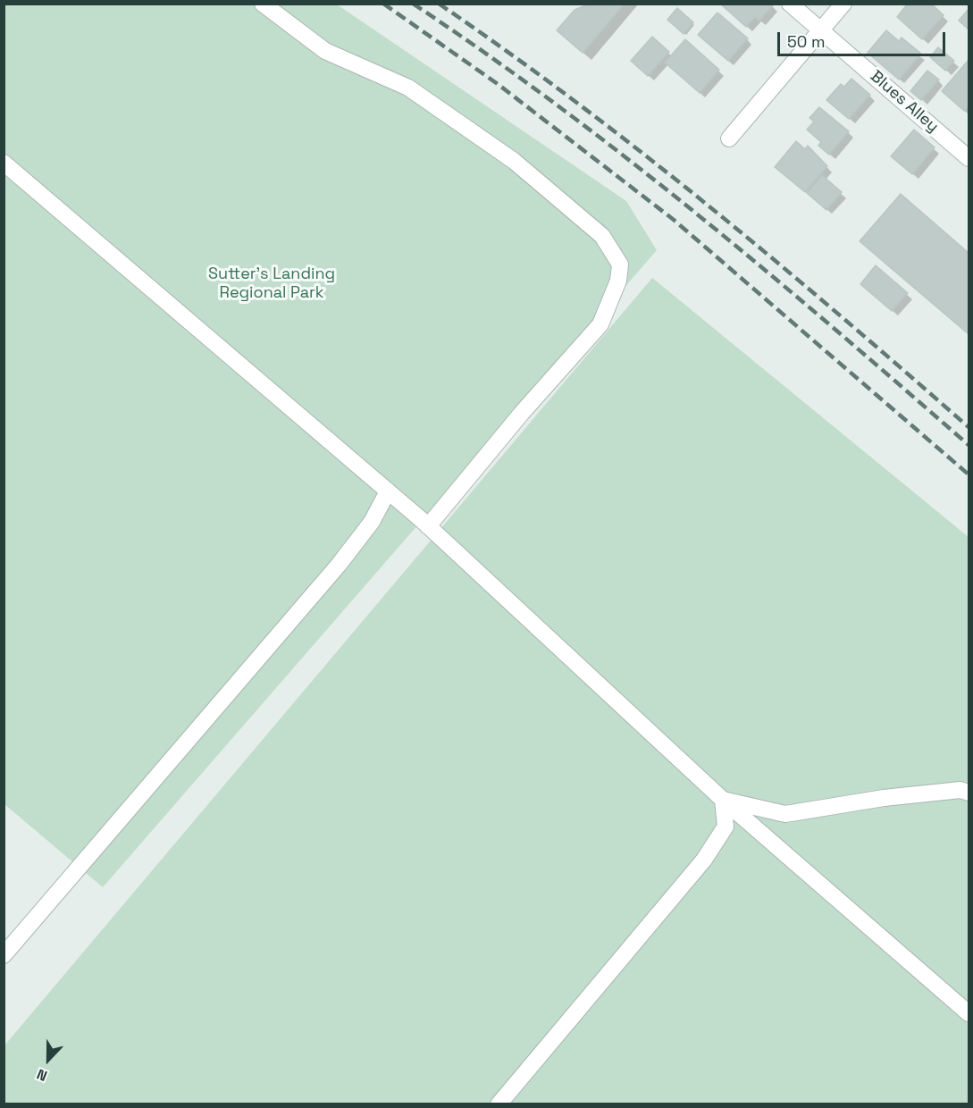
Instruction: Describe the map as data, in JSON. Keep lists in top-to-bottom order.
{
  "streets": {
    "street": ["Blues Alley"]
  },
  "parks": ["Sutter's Landing Regional Park"],
  "scale_bar": "50 m",
  "north": "bottom"
}
